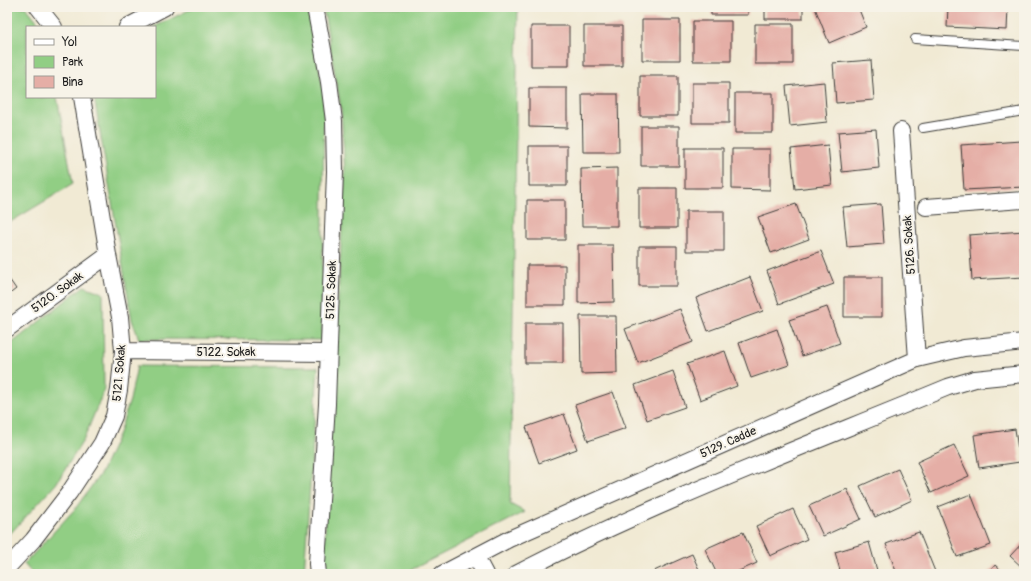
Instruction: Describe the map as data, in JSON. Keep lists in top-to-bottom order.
{
  "streets": {
    "street": [
      "5126. Sokak",
      "5125. Sokak",
      "5120. Sokak",
      "5122. Sokak",
      "5121. Sokak",
      "5129. Cadde"
    ]
  },
  "crossings": [
    ["5126. Sokak", "5129. Cadde"],
    ["5125. Sokak", "5122. Sokak"],
    ["5120. Sokak", "5121. Sokak"],
    ["5122. Sokak", "5121. Sokak"]
  ],
  "legend": ["Yol", "Park", "Bina"]
}
